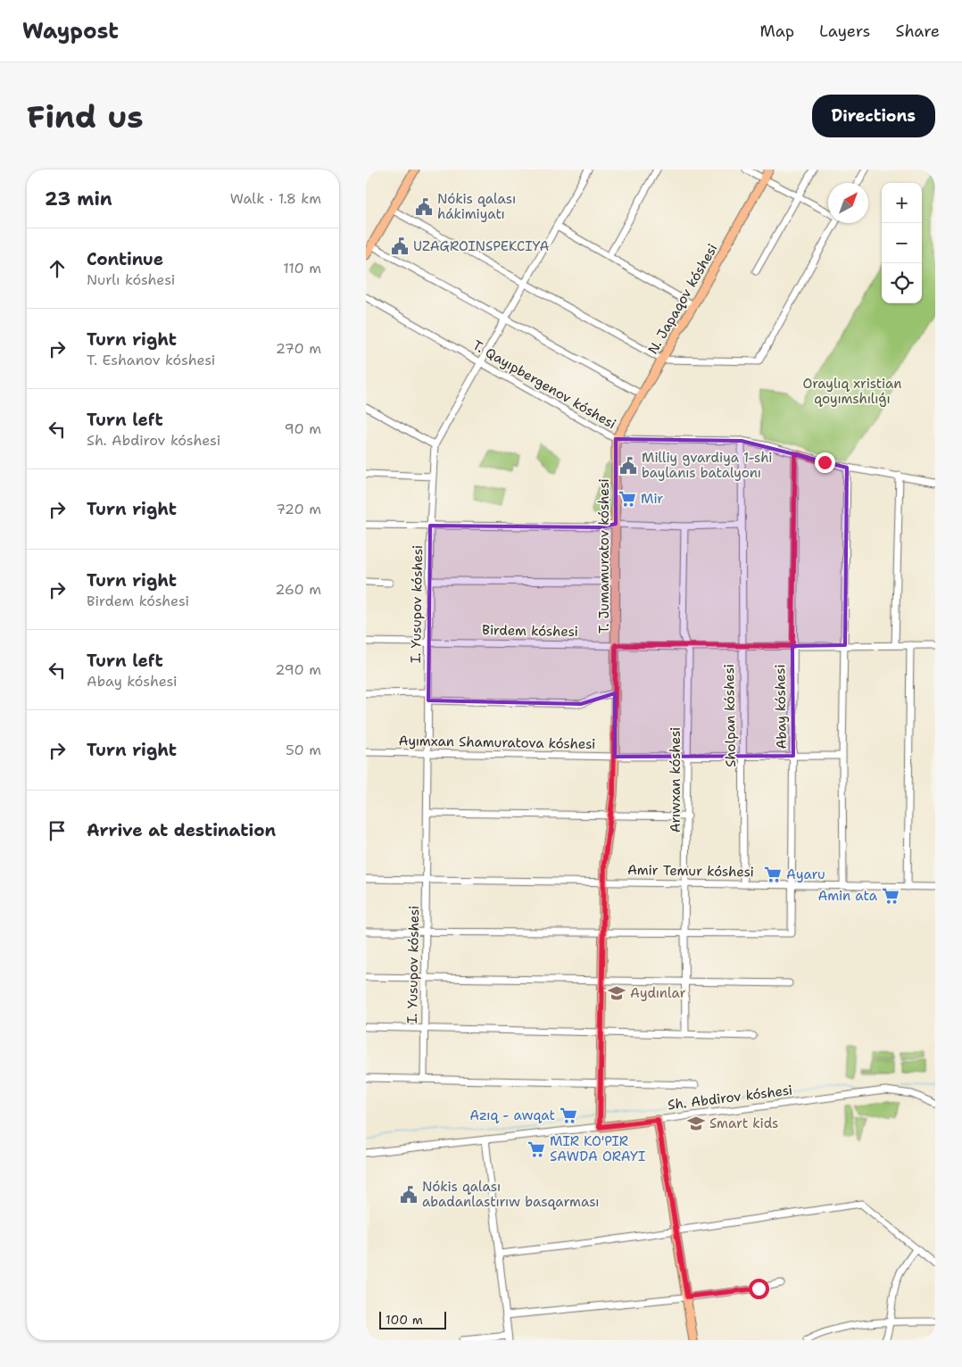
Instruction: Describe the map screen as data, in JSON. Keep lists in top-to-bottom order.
{
  "streets": {
    "main road": ["N. Japaqov kóshesi", "T. Jumamuratov kóshesi", "Sh. Abdirov kóshesi"],
    "street": [
      "T. Qayıpbergenov kóshesi",
      "I. Yusupov kóshesi",
      "Birdem kóshesi",
      "Abay kóshesi",
      "Sholpan kóshesi",
      "Ayımxan Shamuratova kóshesi",
      "Arıwxan kóshesi",
      "Amir Temur kóshesi"
    ]
  },
  "crossings": [
    ["N. Japaqov kóshesi", "T. Qayıpbergenov kóshesi"],
    ["N. Japaqov kóshesi", "T. Jumamuratov kóshesi"],
    ["T. Qayıpbergenov kóshesi", "T. Jumamuratov kóshesi"],
    ["T. Qayıpbergenov kóshesi", "I. Yusupov kóshesi"],
    ["T. Qayıpbergenov kóshesi", "Abay kóshesi"],
    ["T. Qayıpbergenov kóshesi", "Sholpan kóshesi"],
    ["T. Jumamuratov kóshesi", "Birdem kóshesi"],
    ["T. Jumamuratov kóshesi", "Ayımxan Shamuratova kóshesi"],
    ["T. Jumamuratov kóshesi", "Amir Temur kóshesi"],
    ["T. Jumamuratov kóshesi", "Sh. Abdirov kóshesi"],
    ["I. Yusupov kóshesi", "Birdem kóshesi"],
    ["I. Yusupov kóshesi", "Ayımxan Shamuratova kóshesi"],
    ["I. Yusupov kóshesi", "Amir Temur kóshesi"],
    ["Birdem kóshesi", "Abay kóshesi"],
    ["Birdem kóshesi", "Sholpan kóshesi"],
    ["Birdem kóshesi", "Arıwxan kóshesi"],
    ["Abay kóshesi", "Ayımxan Shamuratova kóshesi"],
    ["Abay kóshesi", "Arıwxan kóshesi"],
    ["Abay kóshesi", "Amir Temur kóshesi"],
    ["Sholpan kóshesi", "Ayımxan Shamuratova kóshesi"],
    ["Sholpan kóshesi", "Amir Temur kóshesi"],
    ["Ayımxan Shamuratova kóshesi", "Arıwxan kóshesi"],
    ["Arıwxan kóshesi", "Amir Temur kóshesi"]
  ],
  "parks": ["Oraylıq xristian qoyımshılıǵı"],
  "places": {
    "public building": [
      "Nókis qalası hákimiyatı",
      "UZAGROINSPEKCIYA",
      "Milliy gvardiya 1-shi baylanıs batalyonı",
      "Nókis qalası abadanlastırıw basqarması"
    ],
    "supermarket": [
      "Mir",
      "Ayaru",
      "Amin ata",
      "Azıq - awqat",
      "MIR KO'PIR SAWDA ORAYI"
    ],
    "school or university": ["Aydınlar", "Smart kids"]
  },
  "scale_bar": "100 m",
  "north": "top right",
  "page": {
    "header": "Waypost",
    "nav": ["Map", "Layers", "Share"],
    "buttons": "Directions",
    "title": "Find us",
    "heading": ["23 min", "Walk · 1.8 km"],
    "map_buttons": ["+", "−"],
    "list": [
      ["Continue", "Nurlı kóshesi", "110 m"],
      ["Turn right", "T. Eshanov kóshesi", "270 m"],
      ["Turn left", "Sh. Abdirov kóshesi", "90 m"],
      ["Turn right", "720 m"],
      ["Turn right", "Birdem kóshesi", "260 m"],
      ["Turn left", "Abay kóshesi", "290 m"],
      ["Turn right", "50 m"],
      "Arrive at destination"
    ],
    "scale": "100 m"
  }
}
